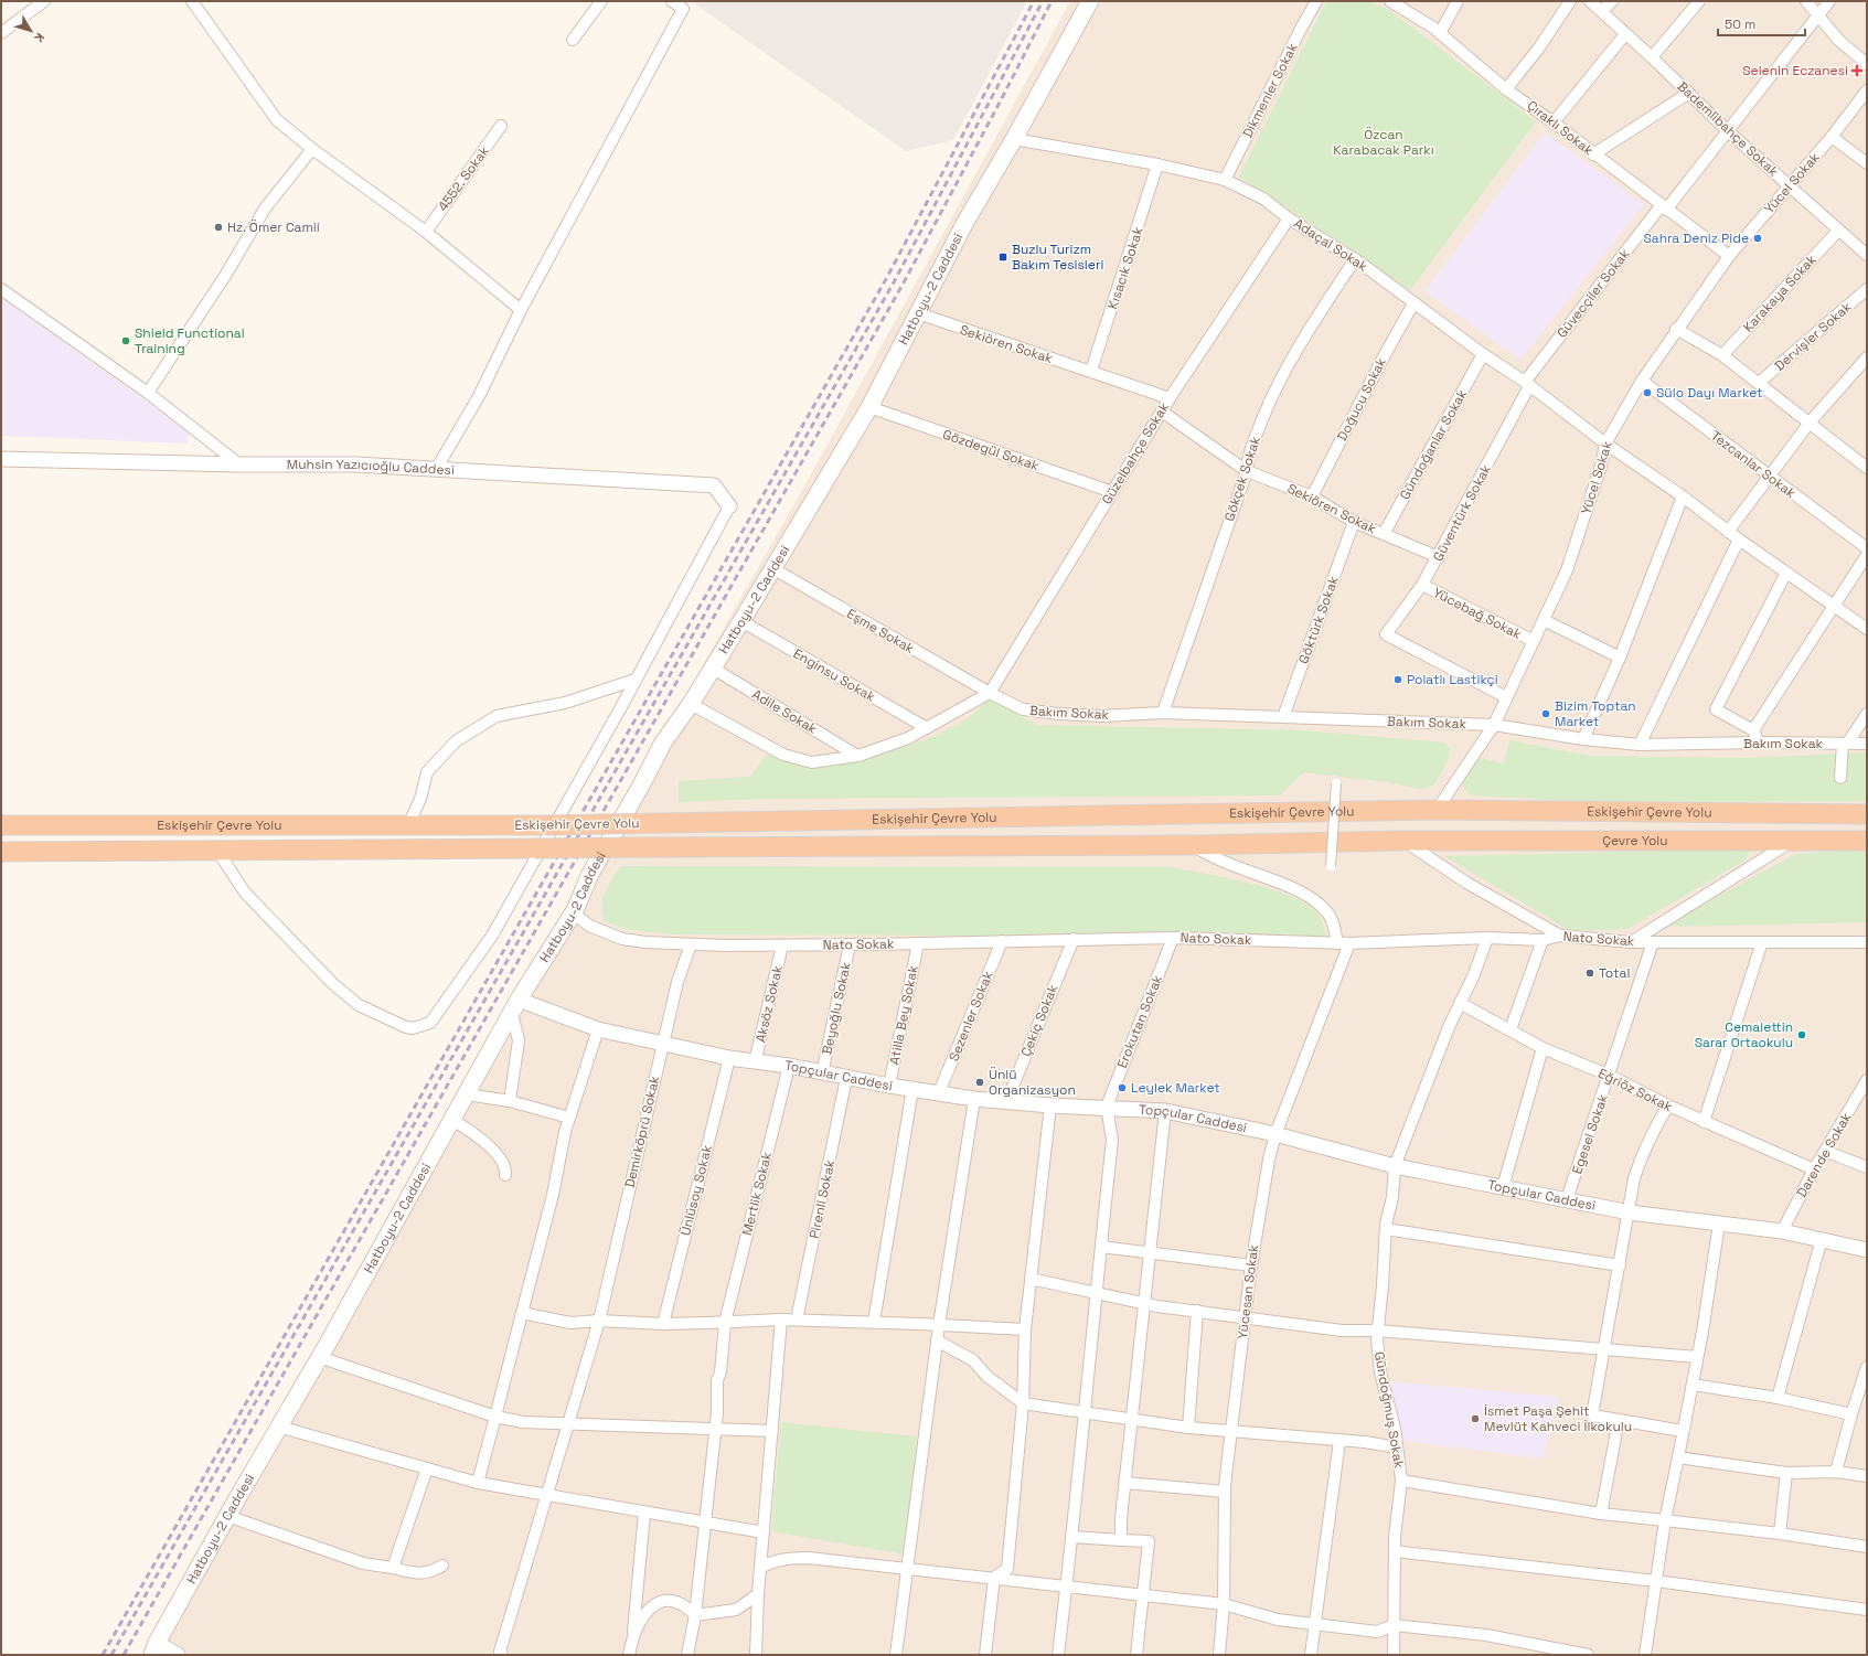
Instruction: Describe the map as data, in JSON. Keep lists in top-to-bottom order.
{
  "streets": {
    "highway": ["Eskişehir Çevre Yolu", "Çevre Yolu"],
    "main road": ["Hatboyu-2 Caddesi"],
    "street": [
      "Dikmenler Sokak",
      "Çıraklı Sokak",
      "Bademlibahçe Sokak",
      "4552. Sokak",
      "Yücel Sokak",
      "Adaçal Sokak",
      "Kısacık Sokak",
      "Güvecçiler Sokak",
      "Karakaya Sokak",
      "Dervişler Sokak",
      "Sekiören Sokak",
      "Doğucu Sokak",
      "Gündoğanlar Sokak",
      "Gözdegül Sokak",
      "Güzelbahçe Sokak",
      "Tezcanlar Sokak",
      "Muhsin Yazıcıoğlu Caddesi",
      "Gökçek Sokak",
      "Güventürk Sokak",
      "Yücebağ Sokak",
      "Göktürk Sokak",
      "Eşme Sokak",
      "Enginsu Sokak",
      "Adile Sokak",
      "Bakım Sokak",
      "Nato Sokak",
      "Aksöz Sokak",
      "Beyoğlu Sokak",
      "Atilla Bey Sokak",
      "Sezenler Sokak",
      "Çekiç Sokak",
      "Erokutan Sokak",
      "Topçular Caddesi",
      "Eğriöz Sokak",
      "Demirköprü Sokak",
      "Egesel Sokak",
      "Darende Sokak",
      "Ünlüsoy Sokak",
      "Mertlik Sokak",
      "Pirenli Sokak",
      "Yücesan Sokak",
      "Gündoğmuş Sokak"
    ]
  },
  "crossings": [
    ["Dikmenler Sokak", "Adaçal Sokak"],
    ["Çıraklı Sokak", "Yücel Sokak"],
    ["Çıraklı Sokak", "Güvecçiler Sokak"],
    ["Bademlibahçe Sokak", "Yücel Sokak"],
    ["Bademlibahçe Sokak", "Güvecçiler Sokak"],
    ["Bademlibahçe Sokak", "Karakaya Sokak"],
    ["Yücel Sokak", "Adaçal Sokak"],
    ["Yücel Sokak", "Tezcanlar Sokak"],
    ["Yücel Sokak", "Güventürk Sokak"],
    ["Yücel Sokak", "Yücebağ Sokak"],
    ["Yücel Sokak", "Bakım Sokak"],
    ["Yücel Sokak", "Eskişehir Çevre Yolu"],
    ["Adaçal Sokak", "Kısacık Sokak"],
    ["Adaçal Sokak", "Hatboyu-2 Caddesi"],
    ["Adaçal Sokak", "Güvecçiler Sokak"],
    ["Adaçal Sokak", "Doğucu Sokak"],
    ["Adaçal Sokak", "Gündoğanlar Sokak"],
    ["Adaçal Sokak", "Güzelbahçe Sokak"],
    ["Adaçal Sokak", "Gökçek Sokak"],
    ["Adaçal Sokak", "Güventürk Sokak"],
    ["Kısacık Sokak", "Sekiören Sokak"],
    ["Hatboyu-2 Caddesi", "Sekiören Sokak"],
    ["Hatboyu-2 Caddesi", "Gözdegül Sokak"],
    ["Hatboyu-2 Caddesi", "Eşme Sokak"],
    ["Hatboyu-2 Caddesi", "Enginsu Sokak"],
    ["Hatboyu-2 Caddesi", "Adile Sokak"],
    ["Hatboyu-2 Caddesi", "Nato Sokak"],
    ["Hatboyu-2 Caddesi", "Topçular Caddesi"],
    ["Güvecçiler Sokak", "Güventürk Sokak"],
    ["Sekiören Sokak", "Doğucu Sokak"],
    ["Sekiören Sokak", "Gündoğanlar Sokak"],
    ["Sekiören Sokak", "Güzelbahçe Sokak"],
    ["Sekiören Sokak", "Gökçek Sokak"],
    ["Sekiören Sokak", "Güventürk Sokak"],
    ["Sekiören Sokak", "Göktürk Sokak"],
    ["Gözdegül Sokak", "Güzelbahçe Sokak"],
    ["Güzelbahçe Sokak", "Eşme Sokak"],
    ["Güzelbahçe Sokak", "Bakım Sokak"],
    ["Gökçek Sokak", "Bakım Sokak"],
    ["Güventürk Sokak", "Yücebağ Sokak"],
    ["Göktürk Sokak", "Bakım Sokak"],
    ["Eşme Sokak", "Bakım Sokak"],
    ["Eskişehir Çevre Yolu", "Çevre Yolu"],
    ["Nato Sokak", "Aksöz Sokak"],
    ["Nato Sokak", "Beyoğlu Sokak"],
    ["Nato Sokak", "Atilla Bey Sokak"],
    ["Nato Sokak", "Sezenler Sokak"],
    ["Nato Sokak", "Çekiç Sokak"],
    ["Nato Sokak", "Erokutan Sokak"],
    ["Nato Sokak", "Demirköprü Sokak"],
    ["Nato Sokak", "Egesel Sokak"],
    ["Nato Sokak", "Yücesan Sokak"],
    ["Nato Sokak", "Gündoğmuş Sokak"],
    ["Aksöz Sokak", "Topçular Caddesi"],
    ["Beyoğlu Sokak", "Topçular Caddesi"],
    ["Atilla Bey Sokak", "Topçular Caddesi"],
    ["Sezenler Sokak", "Topçular Caddesi"],
    ["Çekiç Sokak", "Topçular Caddesi"],
    ["Erokutan Sokak", "Topçular Caddesi"],
    ["Topçular Caddesi", "Demirköprü Sokak"],
    ["Topçular Caddesi", "Egesel Sokak"],
    ["Topçular Caddesi", "Darende Sokak"],
    ["Topçular Caddesi", "Ünlüsoy Sokak"],
    ["Topçular Caddesi", "Mertlik Sokak"],
    ["Topçular Caddesi", "Pirenli Sokak"],
    ["Topçular Caddesi", "Yücesan Sokak"],
    ["Topçular Caddesi", "Gündoğmuş Sokak"],
    ["Eğriöz Sokak", "Egesel Sokak"],
    ["Eğriöz Sokak", "Darende Sokak"],
    ["Eğriöz Sokak", "Gündoğmuş Sokak"]
  ],
  "parks": ["Özcan Karabacak Parkı"],
  "places": {
    "health": ["Selenin Eczanesi"],
    "other": [
      "Hz. Ömer Camii",
      "Sahra Deniz Pide",
      "Shield Functional Training",
      "Sülo Dayı Market",
      "Polatlı Lastikçi",
      "Bizim Toptan Market",
      "Total",
      "Cemalettin Sarar Ortaokulu",
      "Ünlü Organizasyon",
      "Leylek Market",
      "İsmet Paşa Şehit Mevlüt Kahveci İlkokulu"
    ],
    "transit": ["Buzlu Turizm Bakım Tesisleri"]
  },
  "scale_bar": "50 m",
  "north": "bottom right"
}
